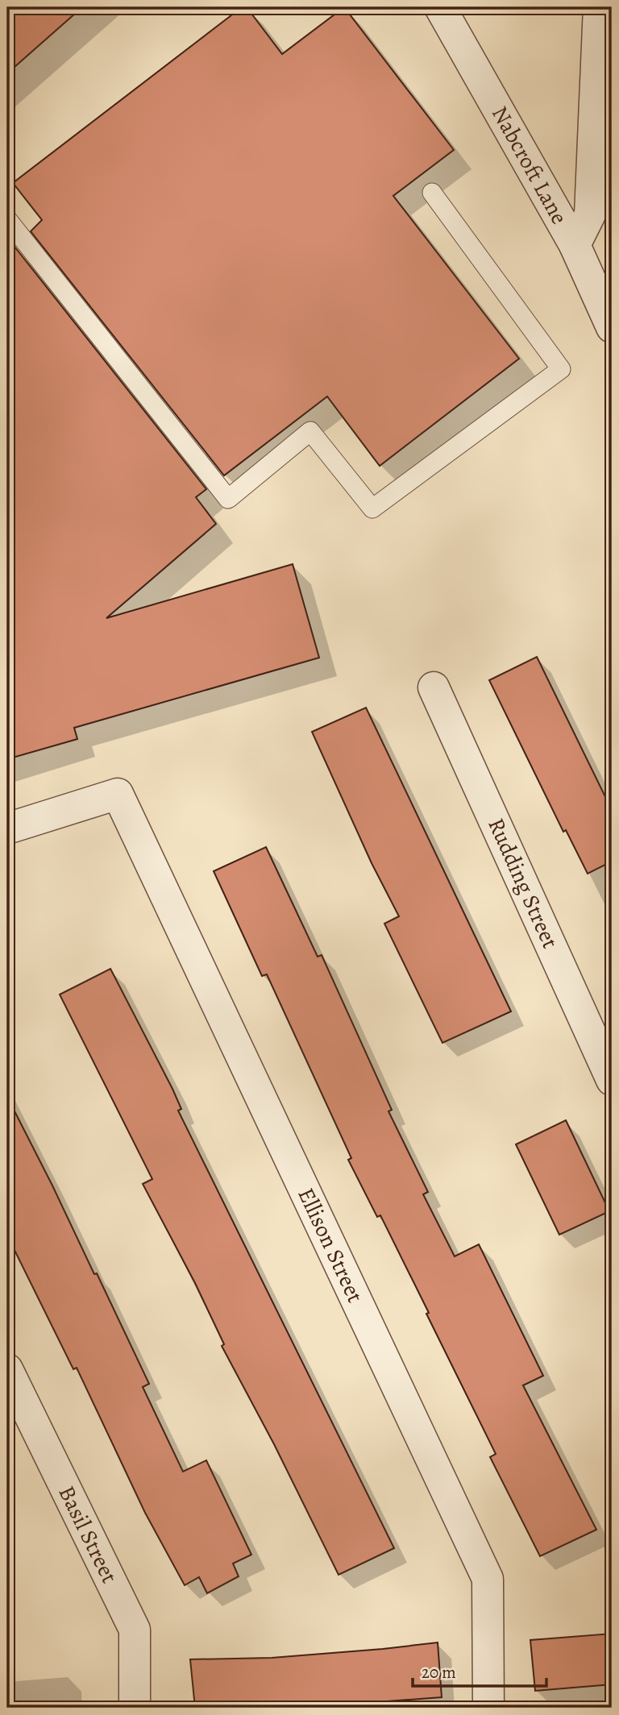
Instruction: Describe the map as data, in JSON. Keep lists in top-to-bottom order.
{
  "streets": {
    "street": [
      "Nabcroft Lane",
      "Rudding Street",
      "Ellison Street",
      "Basil Street"
    ]
  },
  "scale_bar": "20 m"
}
